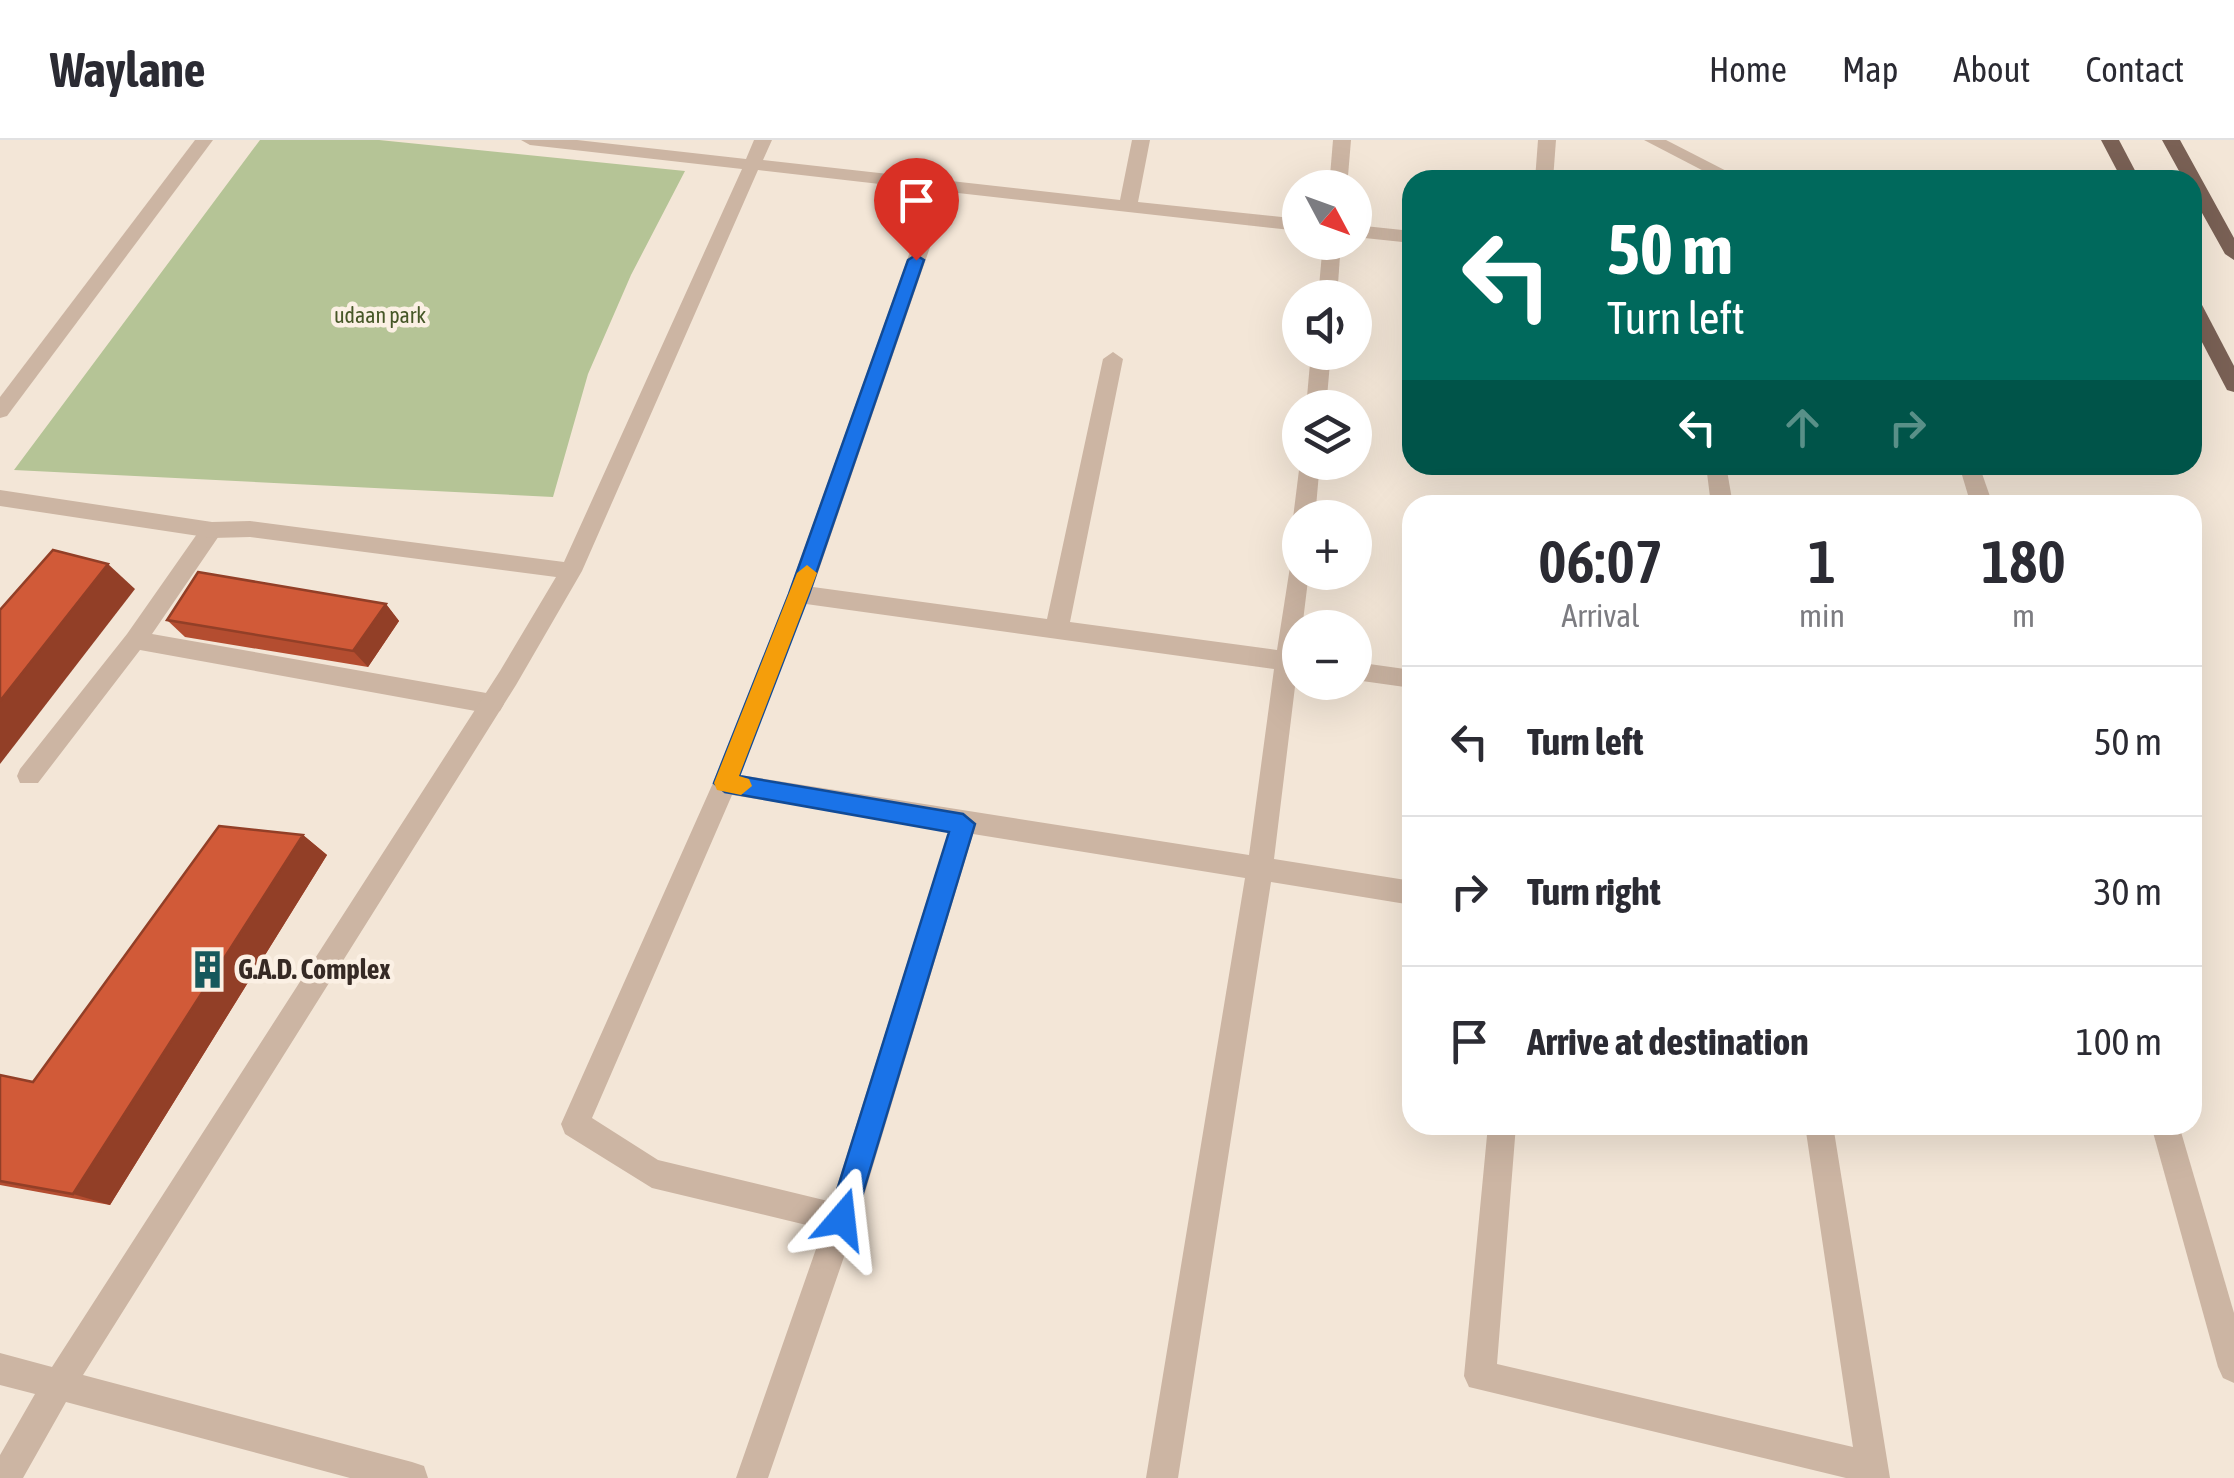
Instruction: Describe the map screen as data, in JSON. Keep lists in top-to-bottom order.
{
  "parks": ["udaan park"],
  "places": {
    "building": ["G.A.D. Complex"]
  },
  "north": "bottom right",
  "page": {
    "header": "Waylane",
    "nav": [
      "Home",
      "Map",
      "About",
      "Contact"
    ],
    "map_buttons": ["+", "−"],
    "turn": ["50 m", "Turn left"],
    "eta": [
      "06:07",
      "Arrival",
      "1",
      "min",
      "180",
      "m"
    ],
    "list": [
      {
        "name": "Turn left",
        "value": "50 m"
      },
      {
        "name": "Turn right",
        "value": "30 m"
      },
      {
        "name": "Arrive at destination",
        "value": "100 m"
      }
    ]
  }
}
